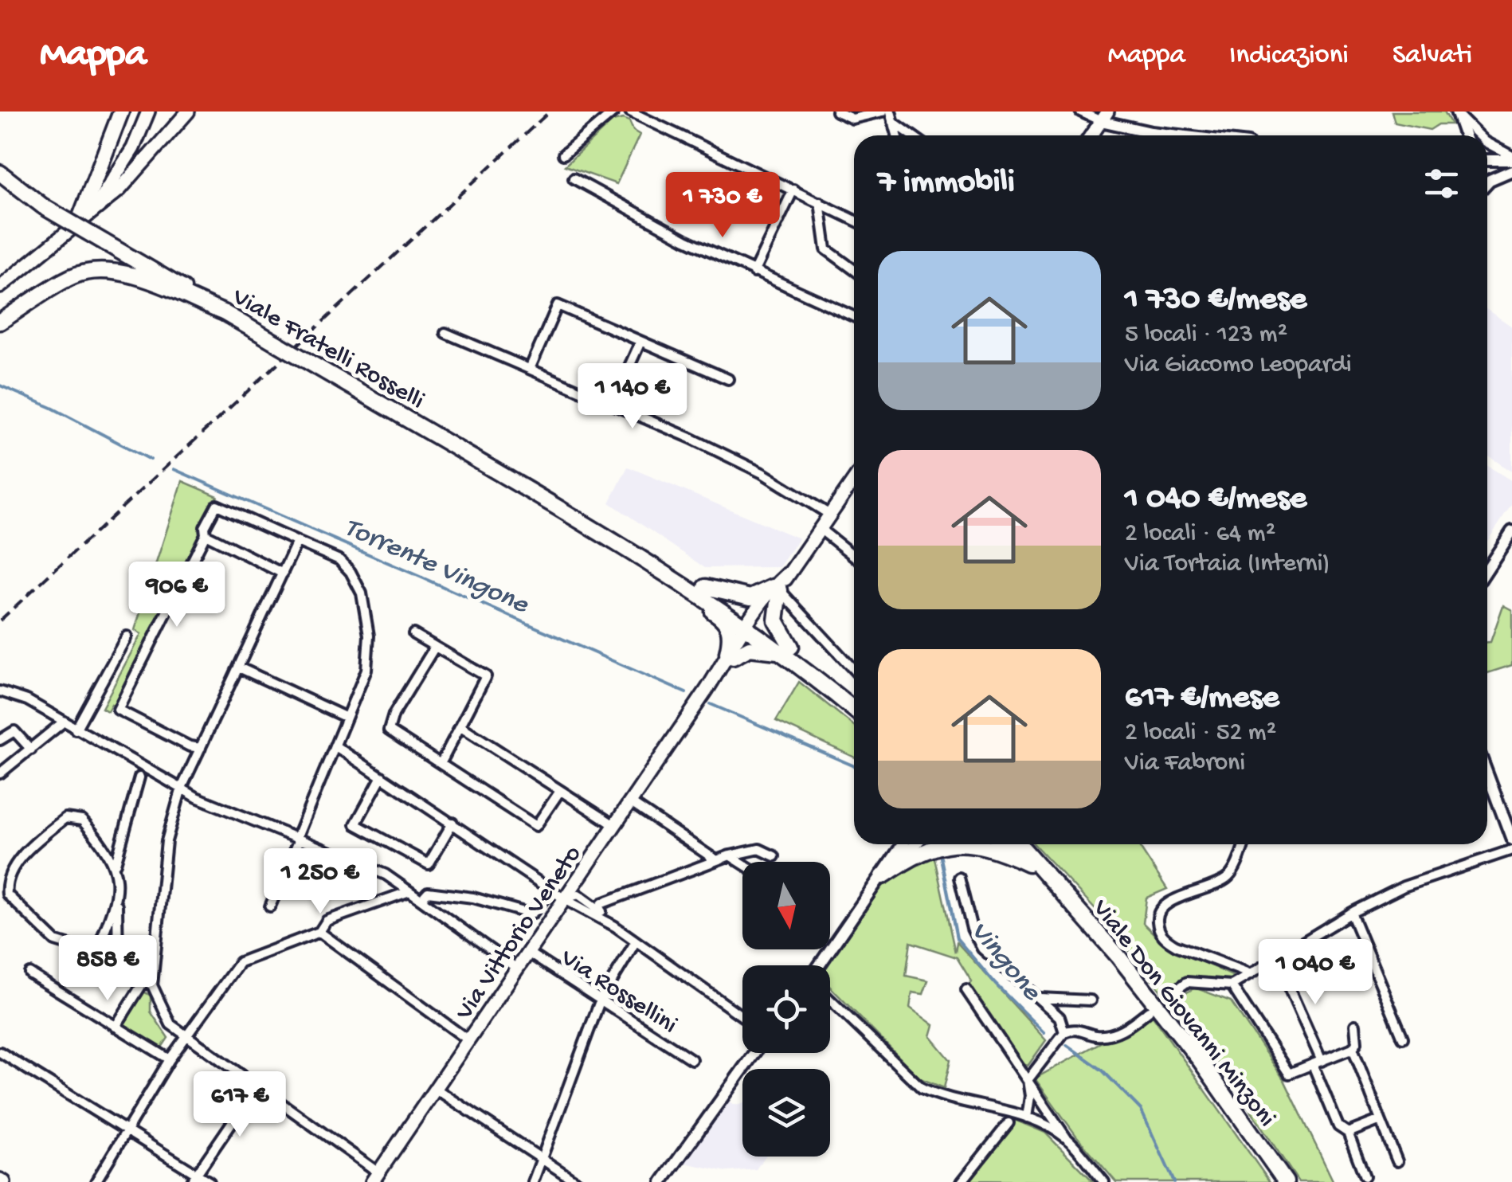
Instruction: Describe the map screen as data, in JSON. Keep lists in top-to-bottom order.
{
  "streets": {
    "main road": ["Viale Fratelli Rosselli", "Via Vittorio Veneto", "Viale Don Giovanni Minzoni"],
    "street": ["Via Rossellini"]
  },
  "crossings": [
    ["Viale Fratelli Rosselli", "Via Vittorio Veneto"],
    ["Via Vittorio Veneto", "Via Rossellini"]
  ],
  "water": ["Torrente Vingone", "Vingone"],
  "north": "bottom",
  "page": {
    "header": "Mappa",
    "nav": ["Mappa", "Indicazioni", "Salvati"],
    "heading": "7 immobili",
    "price": [
      "1 730 €",
      "1 140 €",
      "906 €",
      "1 250 €",
      "858 €",
      "1 040 €",
      "617 €"
    ],
    "list": [
      {
        "name": "1 730 €/mese",
        "note": "5 locali · 123 m² · Via Giacomo Leopardi"
      },
      {
        "name": "1 040 €/mese",
        "note": "2 locali · 64 m² · Via Tortaia (Interni)"
      },
      {
        "name": "617 €/mese",
        "note": "2 locali · 52 m² · Via Fabroni"
      }
    ]
  }
}
